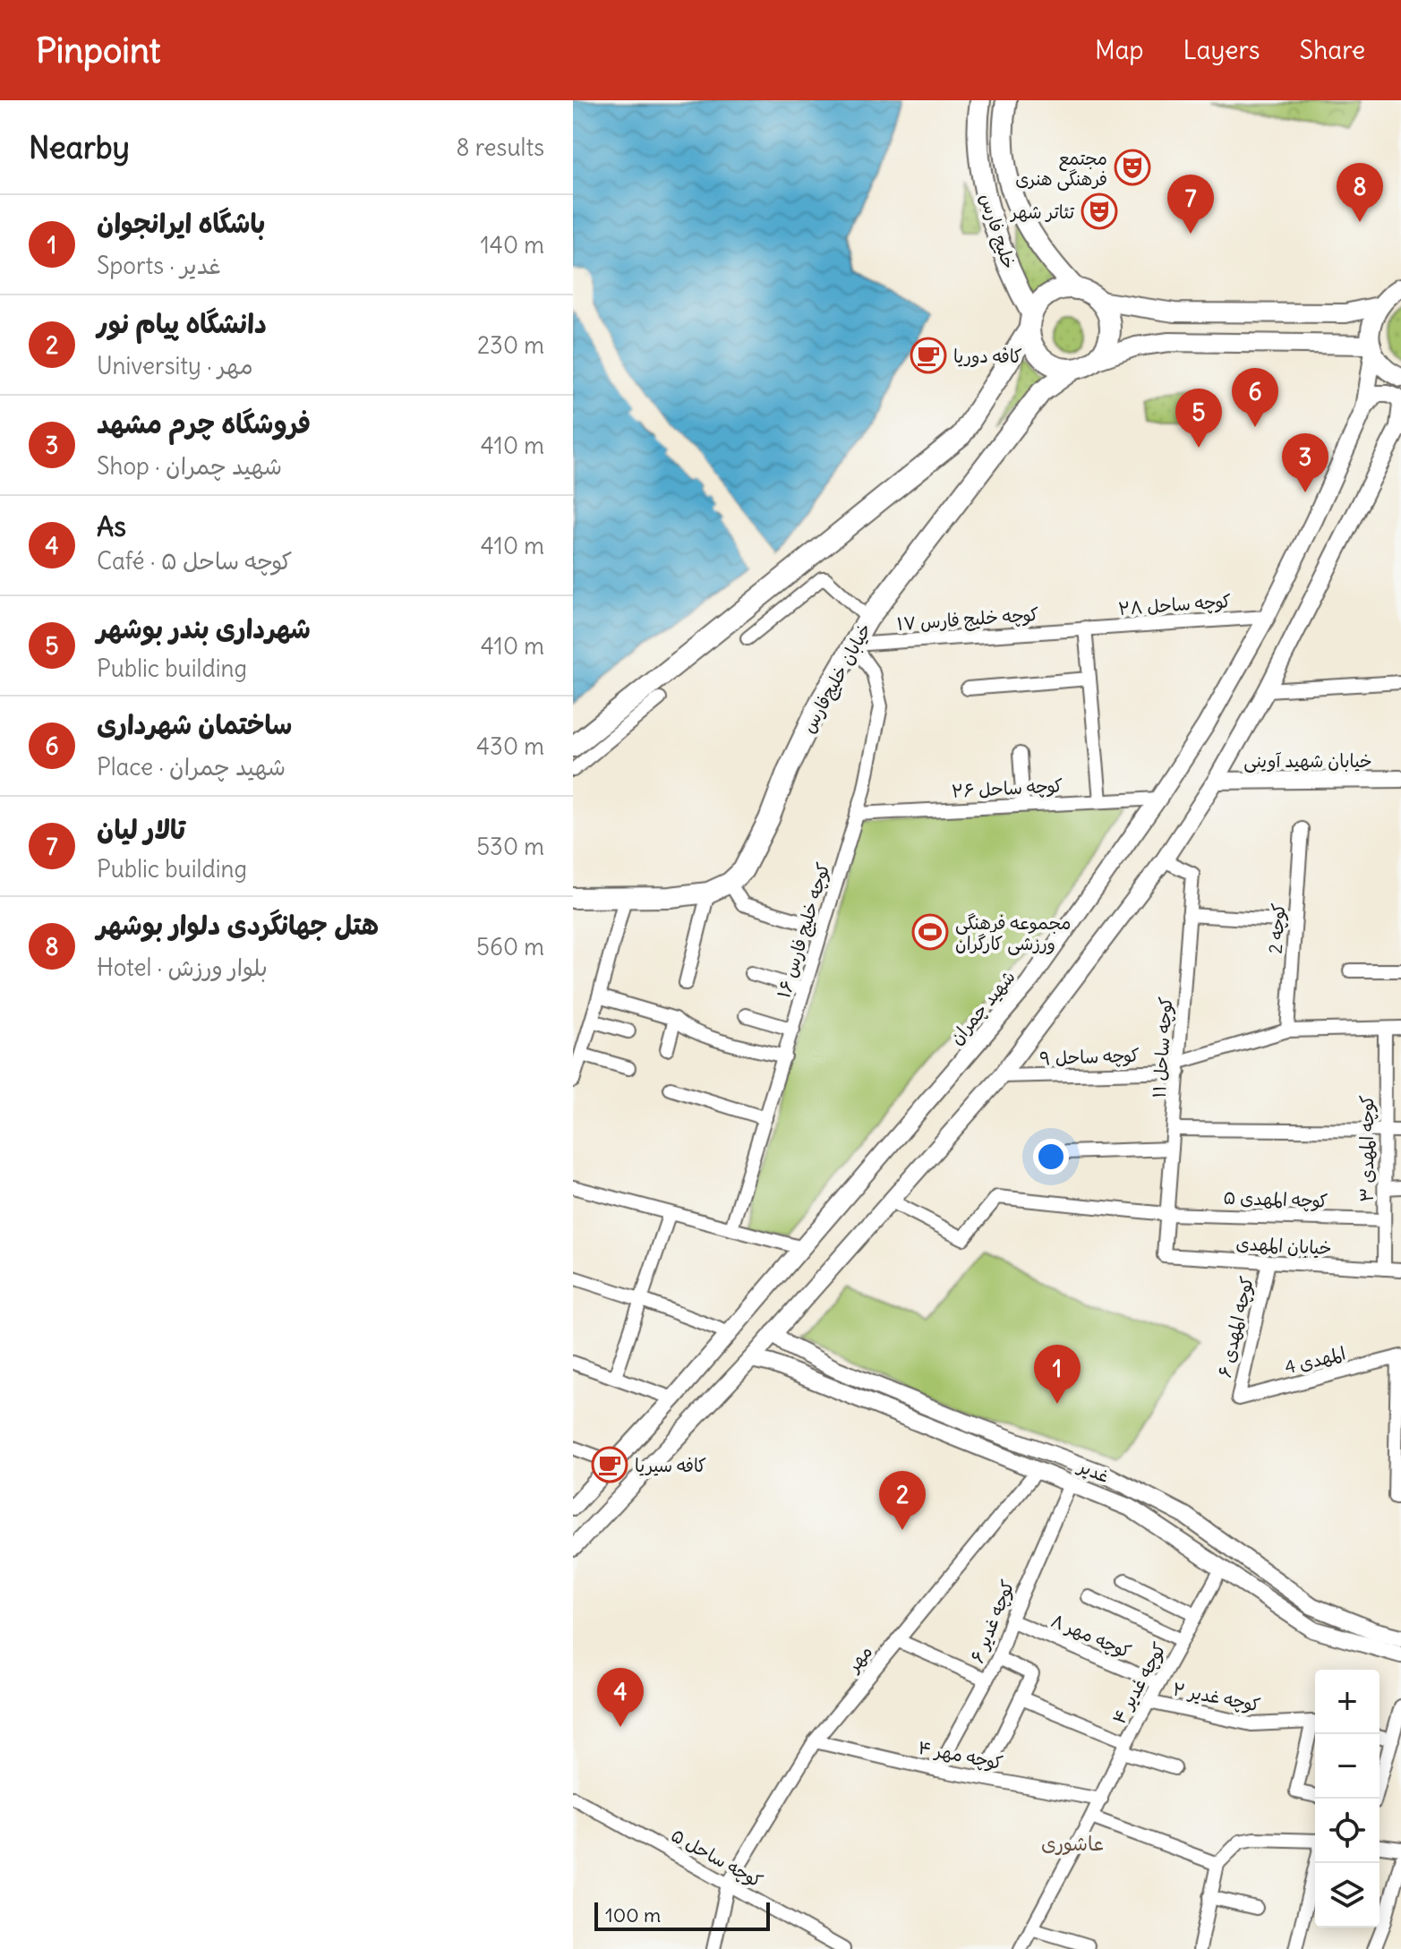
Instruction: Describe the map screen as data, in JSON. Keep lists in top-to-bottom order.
{
  "streets": {
    "main road": ["خلیج فارس", "خیابان خلیج‌فارس"],
    "street": [
      "کوچه ساحل ۲۸",
      "کوچه خلیج فارس ۱۷",
      "خیابان شهید آوینی",
      "کوچه ساحل ۲۶",
      "کوچه 2",
      "کوچه خلیج فارس ۱۶",
      "شهید چمران",
      "کوچه ساحل ۱۱",
      "کوچه ساحل ۹",
      "کوچه المهدی ۳",
      "کوچه المهدی ۵",
      "خیابان المهدی",
      "کوچه المهدی ۶",
      "المهدی 4",
      "غدیر",
      "کوچه غدیر ۶",
      "کوچه مهر ۸",
      "مهر",
      "کوچه غدیر ۴",
      "کوچه غدیر ۲",
      "کوچه مهر ۴",
      "کوچه ساحل ۵"
    ]
  },
  "crossings": [
    ["خلیج فارس", "خیابان خلیج‌فارس"],
    ["کوچه ساحل ۲۸", "کوچه خلیج فارس ۱۷"],
    ["کوچه ساحل ۲۸", "شهید چمران"],
    ["کوچه خلیج فارس ۱۷", "خیابان خلیج‌فارس"],
    ["کوچه خلیج فارس ۱۷", "کوچه خلیج فارس ۱۶"],
    ["خیابان خلیج‌فارس", "کوچه خلیج فارس ۱۶"],
    ["کوچه ساحل ۲۶", "کوچه خلیج فارس ۱۶"],
    ["کوچه ساحل ۲۶", "شهید چمران"],
    ["کوچه 2", "کوچه ساحل ۹"],
    ["کوچه ساحل ۱۱", "کوچه ساحل ۹"],
    ["کوچه ساحل ۱۱", "کوچه المهدی ۵"],
    ["کوچه ساحل ۱۱", "خیابان المهدی"],
    ["کوچه ساحل ۹", "کوچه المهدی ۳"],
    ["کوچه المهدی ۳", "کوچه المهدی ۵"],
    ["کوچه المهدی ۳", "خیابان المهدی"],
    ["خیابان المهدی", "کوچه المهدی ۶"],
    ["کوچه المهدی ۶", "المهدی 4"],
    ["غدیر", "کوچه غدیر ۶"],
    ["غدیر", "مهر"],
    ["غدیر", "کوچه غدیر ۴"],
    ["کوچه غدیر ۶", "کوچه مهر ۸"],
    ["کوچه غدیر ۶", "کوچه مهر ۴"],
    ["کوچه مهر ۸", "کوچه غدیر ۴"],
    ["مهر", "کوچه مهر ۴"],
    ["مهر", "کوچه ساحل ۵"],
    ["کوچه غدیر ۴", "کوچه غدیر ۲"],
    ["کوچه غدیر ۴", "کوچه مهر ۴"]
  ],
  "districts": ["عاشوری"],
  "places": {
    "theatre": ["مجتمع فرهنگی هنری", "تئاتر شهر"],
    "cafe": ["کافه دوریا", "کافه سیریا"],
    "sports": ["مجموعه فرهنگی ورزشی کارگران"]
  },
  "scale_bar": "100 m",
  "page": {
    "header": "Pinpoint",
    "nav": ["Map", "Layers", "Share"],
    "heading": ["Nearby", "8 results"],
    "pins": [
      "8",
      "7",
      "6",
      "5",
      "3",
      "1",
      "2",
      "4"
    ],
    "list": [
      {
        "mark": "1",
        "name": "باشگاه ایرانجوان",
        "note": "Sports · غدیر",
        "value": "140 m"
      },
      {
        "mark": "2",
        "name": "دانشگاه پیام نور",
        "note": "University · مهر",
        "value": "230 m"
      },
      {
        "mark": "3",
        "name": "فروشگاه چرم مشهد",
        "note": "Shop · شهید چمران",
        "value": "410 m"
      },
      {
        "mark": "4",
        "name": "As",
        "note": "Café · کوچه ساحل ۵",
        "value": "410 m"
      },
      {
        "mark": "5",
        "name": "شهرداری بندر بوشهر",
        "note": "Public building",
        "value": "410 m"
      },
      {
        "mark": "6",
        "name": "ساختمان شهرداری",
        "note": "Place · شهید چمران",
        "value": "430 m"
      },
      {
        "mark": "7",
        "name": "تالار لیان",
        "note": "Public building",
        "value": "530 m"
      },
      {
        "mark": "8",
        "name": "هتل جهانگردی دلوار بوشهر",
        "note": "Hotel · بلوار ورزش",
        "value": "560 m"
      }
    ],
    "map_buttons": ["+", "−"],
    "scale": "100 m"
  }
}
